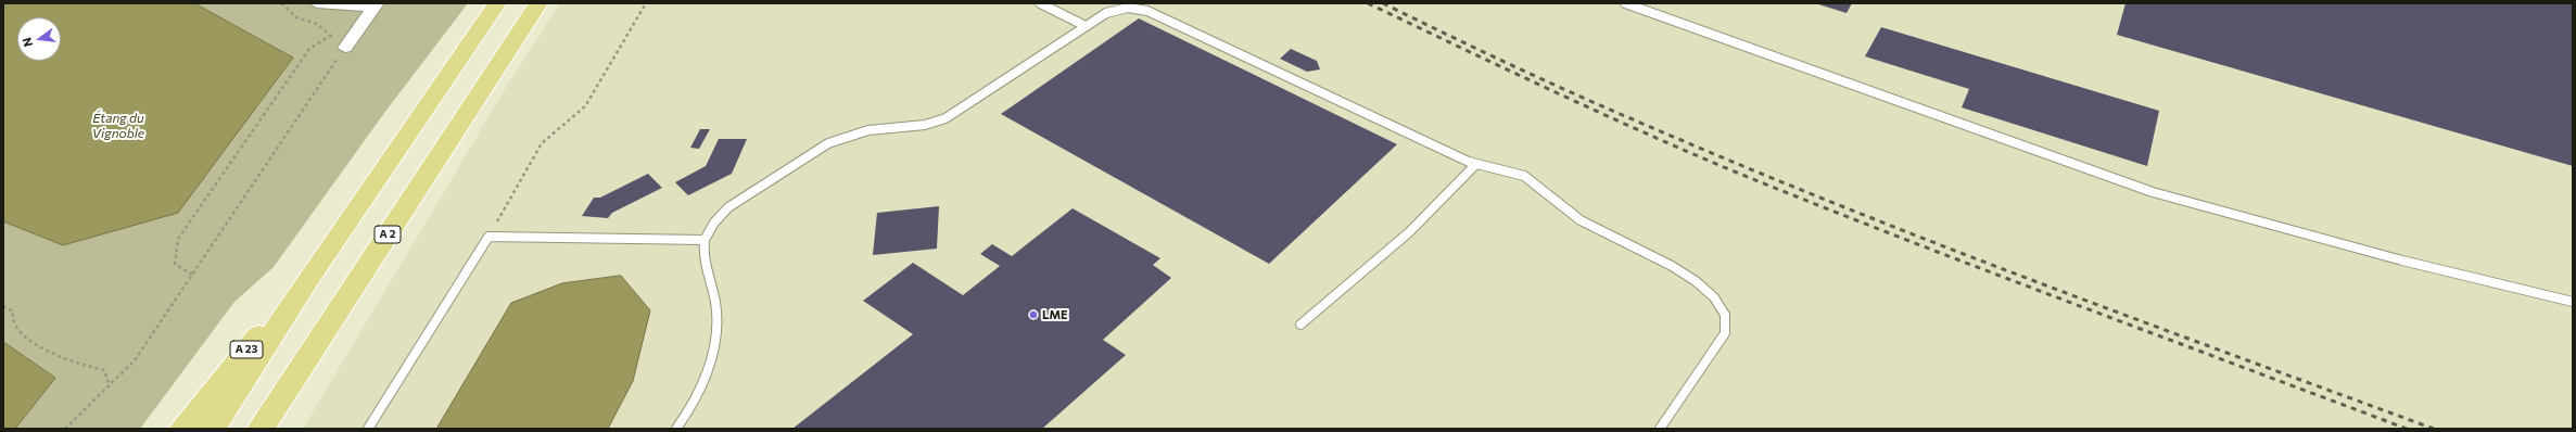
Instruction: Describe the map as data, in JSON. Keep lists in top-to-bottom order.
{
  "streets": {
    "highway": ["A 2", "A 23"]
  },
  "water": ["Étang du Vignoble"],
  "places": ["LME"],
  "north": "left"
}
